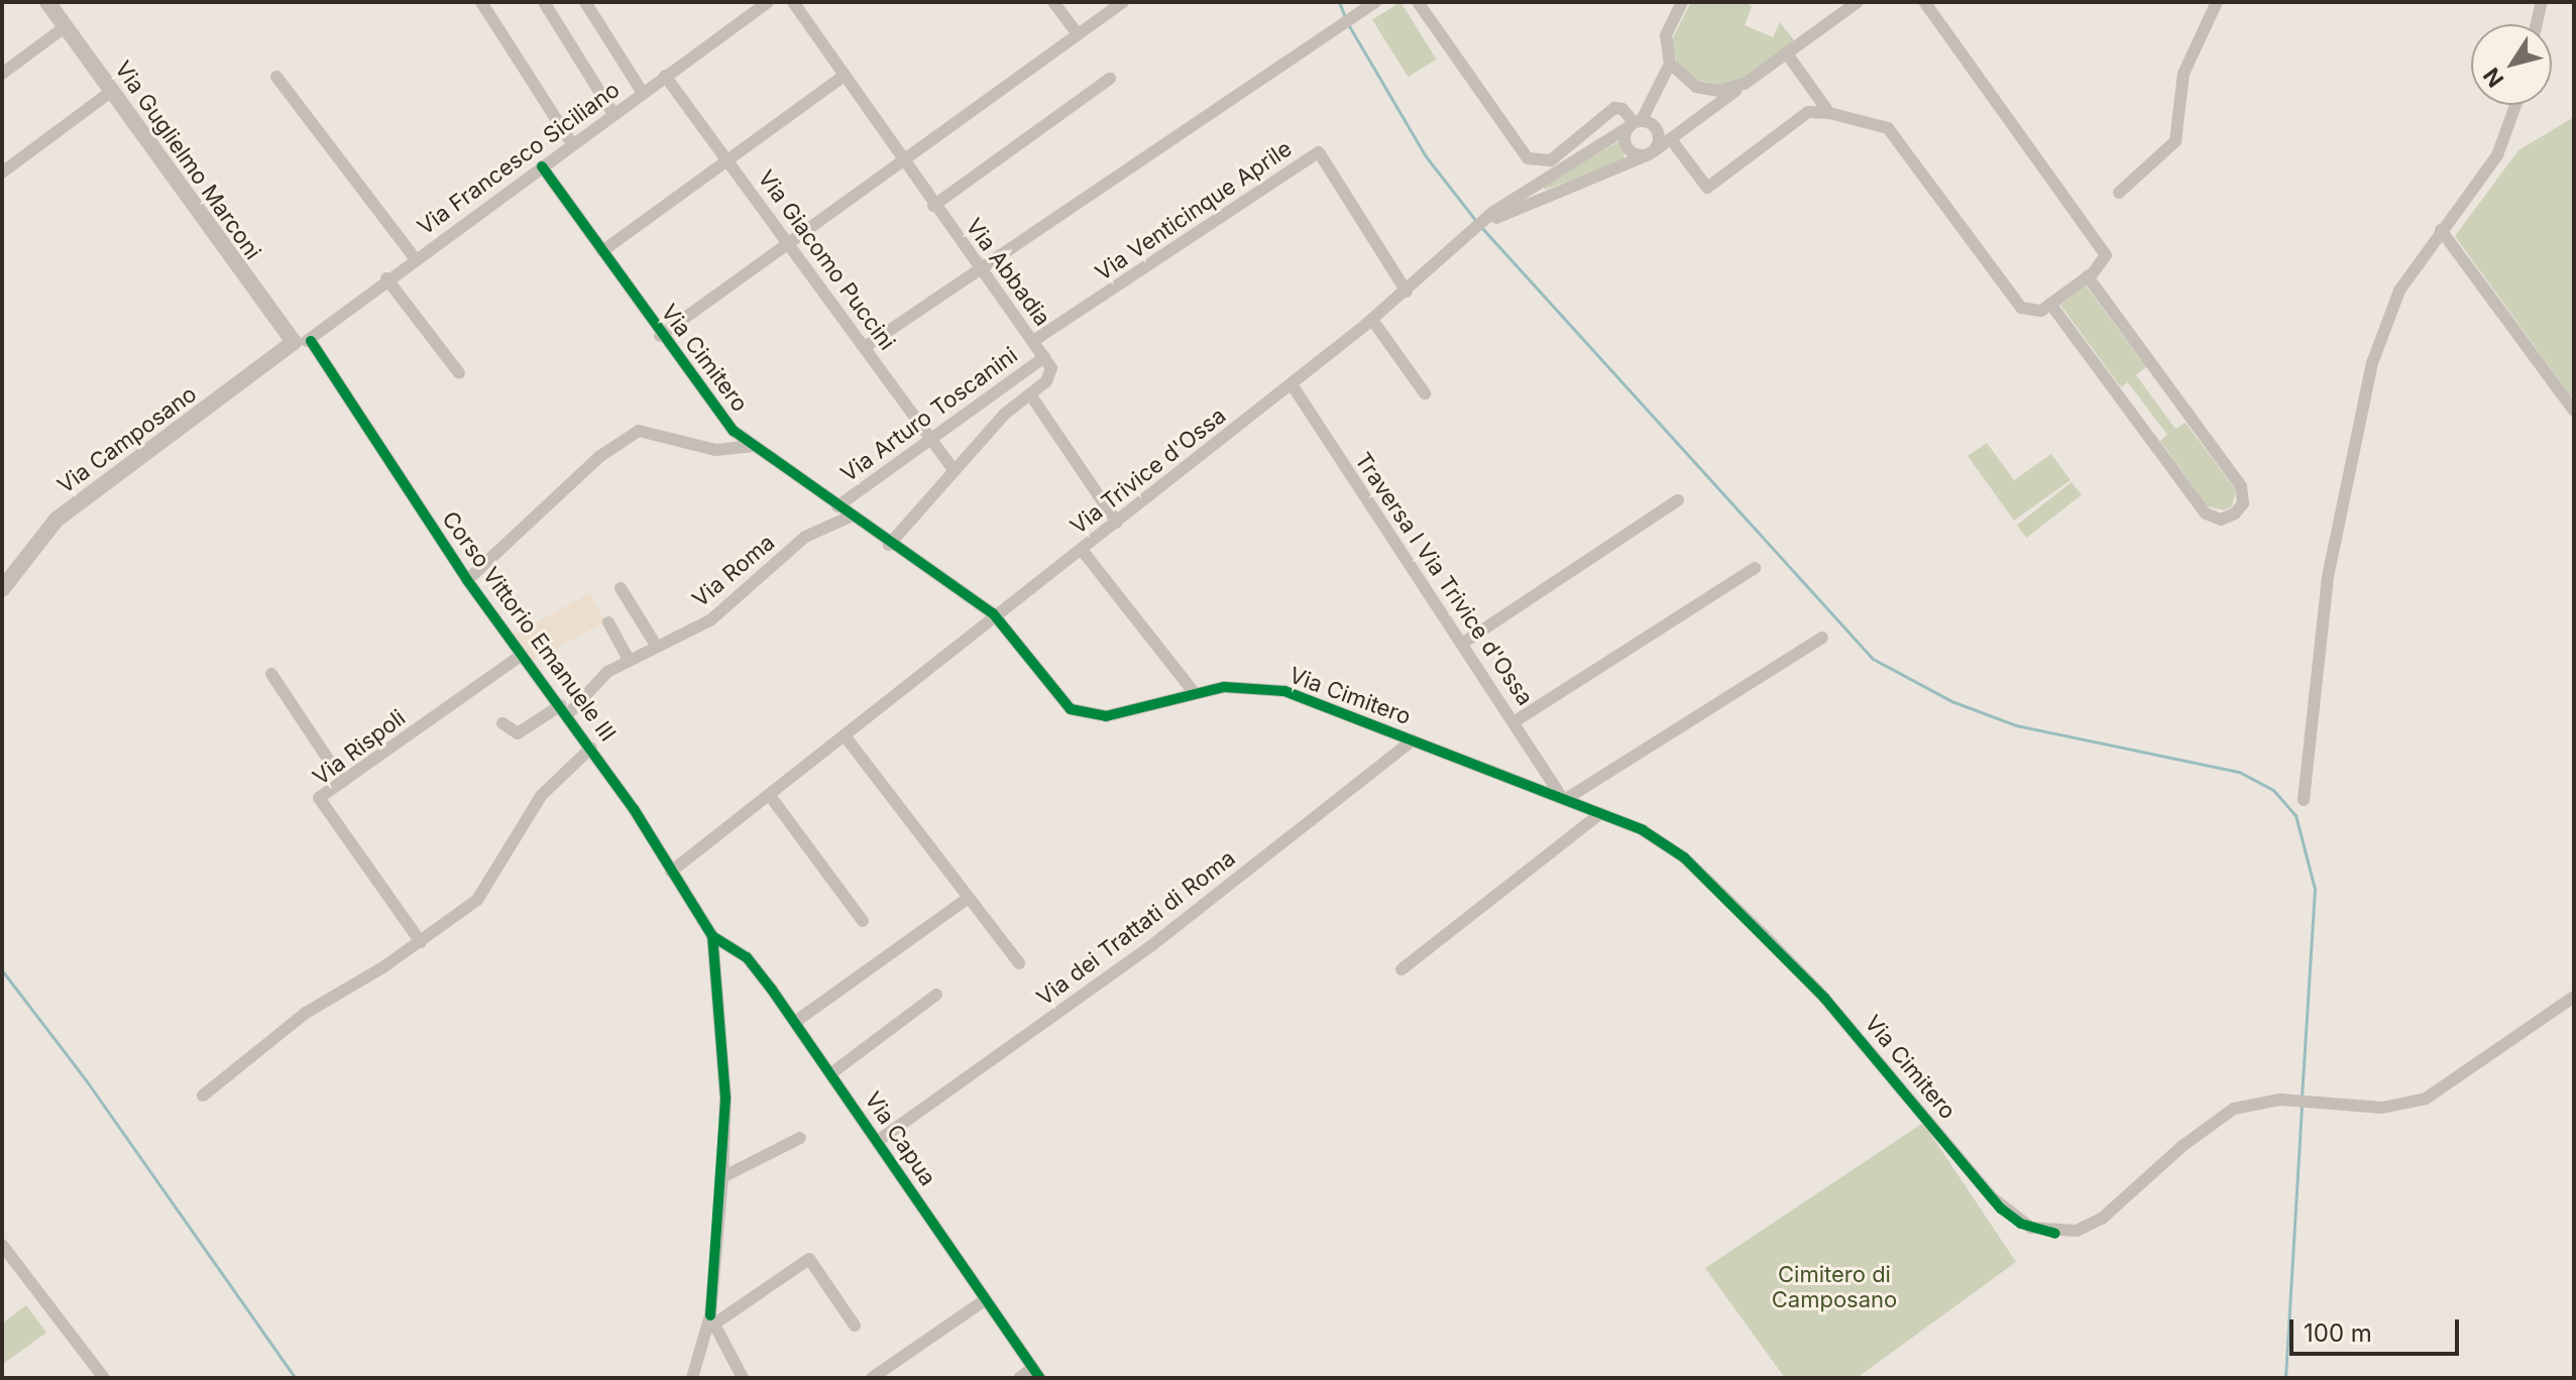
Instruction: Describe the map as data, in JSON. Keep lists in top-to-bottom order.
{
  "streets": {
    "street": [
      "Via Francesco Siciliano",
      "Via Guglielmo Marconi",
      "Via Venticinque Aprile",
      "Via Giacomo Puccini",
      "Via Abbadia",
      "Via Cimitero",
      "Via Arturo Toscanini",
      "Via Camposano",
      "Via Trivice d'Ossa",
      "Via Roma",
      "Traversa I Via Trivice d'Ossa",
      "Corso Vittorio Emanuele III",
      "Via Rispoli",
      "Via dei Trattati di Roma",
      "Via Capua"
    ]
  },
  "crossings": [
    ["Via Francesco Siciliano", "Via Guglielmo Marconi"],
    ["Via Francesco Siciliano", "Via Giacomo Puccini"],
    ["Via Francesco Siciliano", "Via Cimitero"],
    ["Via Francesco Siciliano", "Via Camposano"],
    ["Via Francesco Siciliano", "Corso Vittorio Emanuele III"],
    ["Via Guglielmo Marconi", "Via Camposano"],
    ["Via Guglielmo Marconi", "Corso Vittorio Emanuele III"],
    ["Via Venticinque Aprile", "Via Abbadia"],
    ["Via Venticinque Aprile", "Via Trivice d'Ossa"],
    ["Via Giacomo Puccini", "Via Arturo Toscanini"],
    ["Via Abbadia", "Via Arturo Toscanini"],
    ["Via Cimitero", "Via Arturo Toscanini"],
    ["Via Cimitero", "Via Trivice d'Ossa"],
    ["Via Cimitero", "Via Roma"],
    ["Via Cimitero", "Traversa I Via Trivice d'Ossa"],
    ["Via Cimitero", "Via dei Trattati di Roma"],
    ["Via Camposano", "Corso Vittorio Emanuele III"],
    ["Via Trivice d'Ossa", "Traversa I Via Trivice d'Ossa"],
    ["Via Trivice d'Ossa", "Corso Vittorio Emanuele III"],
    ["Via Roma", "Corso Vittorio Emanuele III"],
    ["Corso Vittorio Emanuele III", "Via Rispoli"],
    ["Corso Vittorio Emanuele III", "Via Capua"],
    ["Via dei Trattati di Roma", "Via Capua"]
  ],
  "parks": ["Cimitero di Camposano"],
  "scale_bar": "100 m",
  "north": "bottom left"
}
